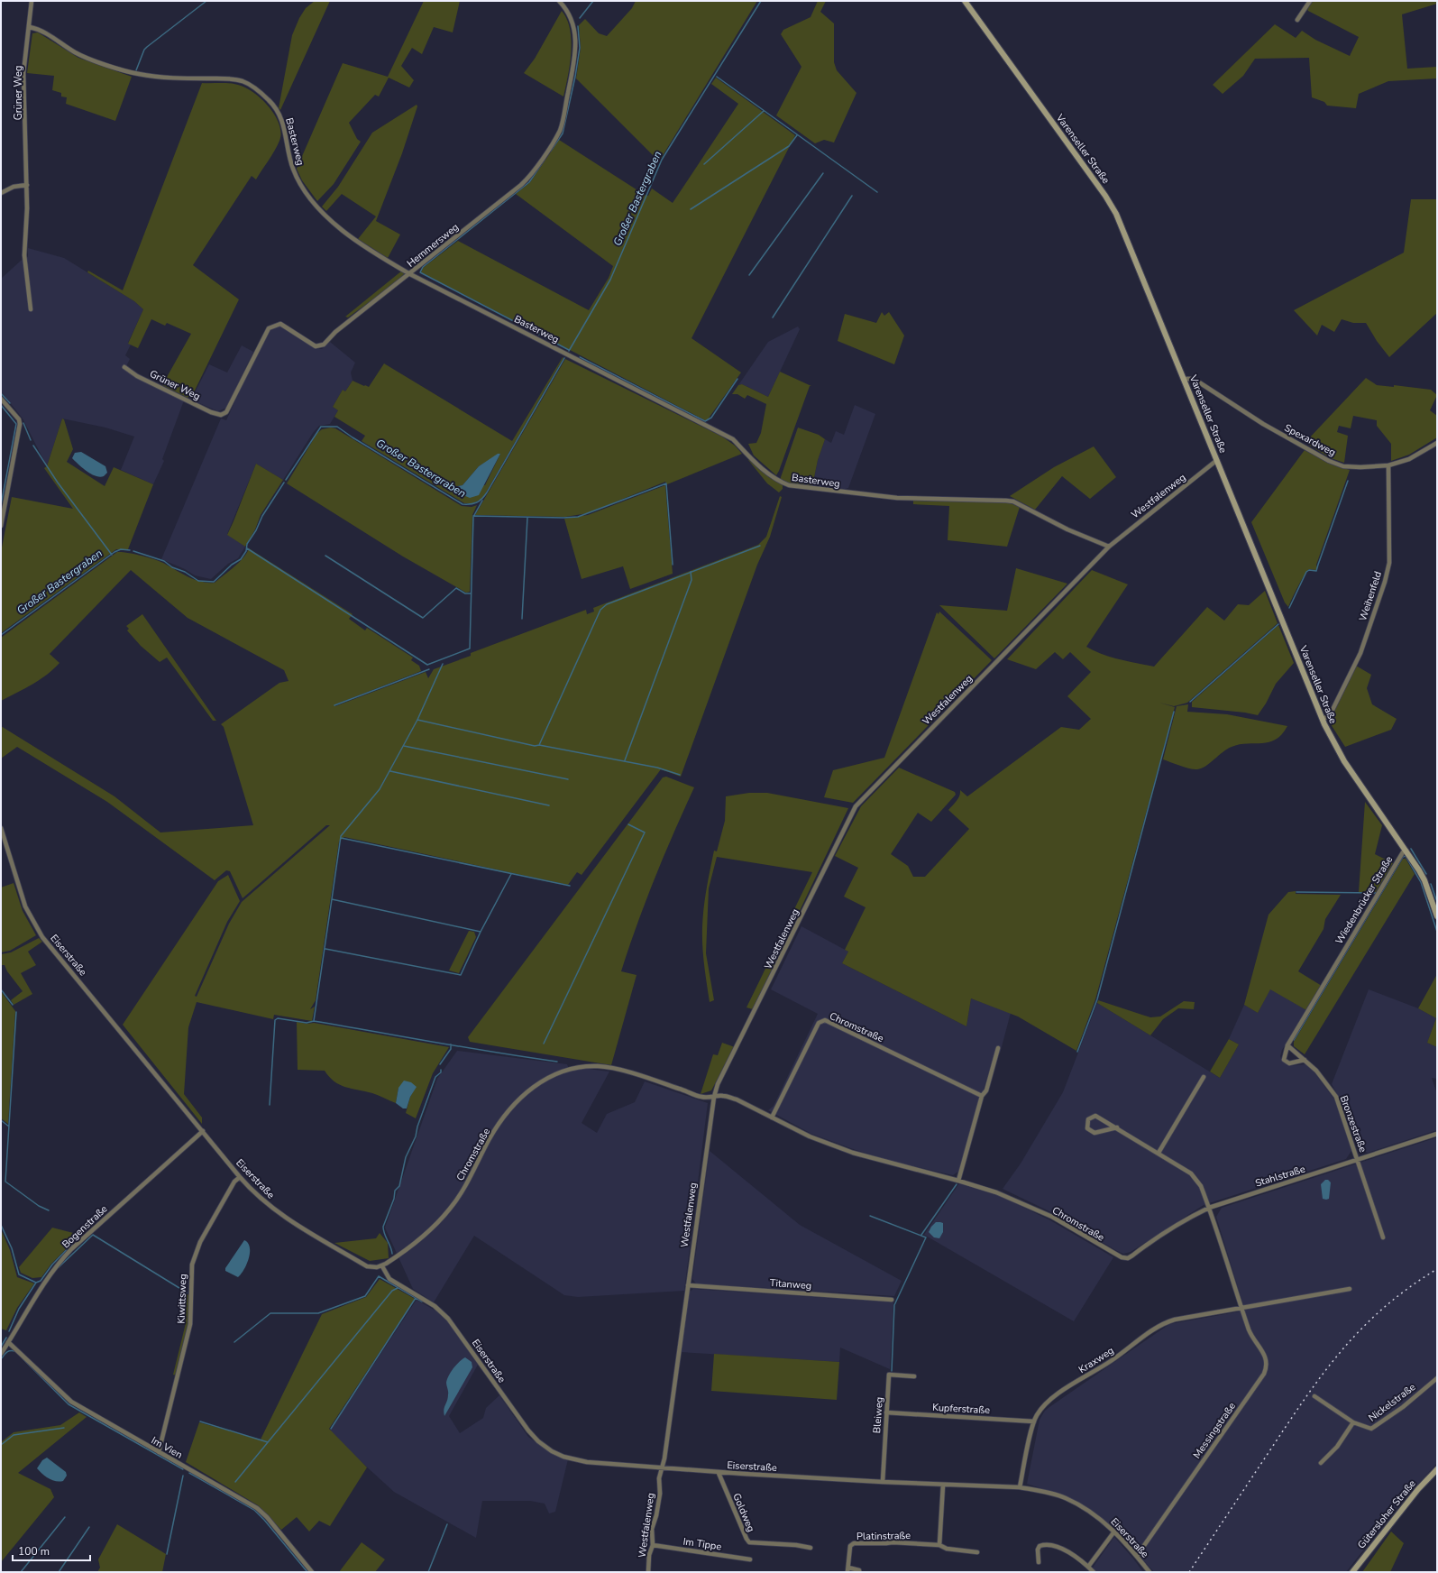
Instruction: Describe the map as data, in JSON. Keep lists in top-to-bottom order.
{
  "streets": {
    "main road": ["Varenseller Straße", "Wiedenbrücker Straße", "Gütersloher Straße"],
    "street": [
      "Grüner Weg",
      "Basterweg",
      "Hemmersweg",
      "Spexardweg",
      "Westfalenweg",
      "Weihenfeld",
      "Eiserstraße",
      "Chromstraße",
      "Bronzestraße",
      "Stahlstraße",
      "Bogenstraße",
      "Titanweg",
      "Kiwittsweg",
      "Kraxweg",
      "Nickelstraße",
      "Kupferstraße",
      "Bleiweg",
      "Messingstraße",
      "Im Vien",
      "Goldweg",
      "Platinstraße",
      "Im Tippe"
    ]
  },
  "crossings": [
    ["Grüner Weg", "Basterweg"],
    ["Grüner Weg", "Hemmersweg"],
    ["Basterweg", "Hemmersweg"],
    ["Basterweg", "Westfalenweg"],
    ["Varenseller Straße", "Spexardweg"],
    ["Varenseller Straße", "Westfalenweg"],
    ["Varenseller Straße", "Weihenfeld"],
    ["Varenseller Straße", "Wiedenbrücker Straße"],
    ["Spexardweg", "Weihenfeld"],
    ["Westfalenweg", "Eiserstraße"],
    ["Westfalenweg", "Chromstraße"],
    ["Westfalenweg", "Titanweg"],
    ["Westfalenweg", "Im Tippe"],
    ["Wiedenbrücker Straße", "Bronzestraße"],
    ["Eiserstraße", "Chromstraße"],
    ["Eiserstraße", "Bogenstraße"],
    ["Eiserstraße", "Kiwittsweg"],
    ["Eiserstraße", "Kraxweg"],
    ["Eiserstraße", "Bleiweg"],
    ["Eiserstraße", "Messingstraße"],
    ["Eiserstraße", "Goldweg"],
    ["Chromstraße", "Stahlstraße"],
    ["Bronzestraße", "Stahlstraße"],
    ["Stahlstraße", "Messingstraße"],
    ["Bogenstraße", "Im Vien"],
    ["Kiwittsweg", "Im Vien"],
    ["Kraxweg", "Kupferstraße"],
    ["Kraxweg", "Messingstraße"],
    ["Kupferstraße", "Bleiweg"]
  ],
  "water": ["Großer Bastergraben"],
  "scale_bar": "100 m"
}
